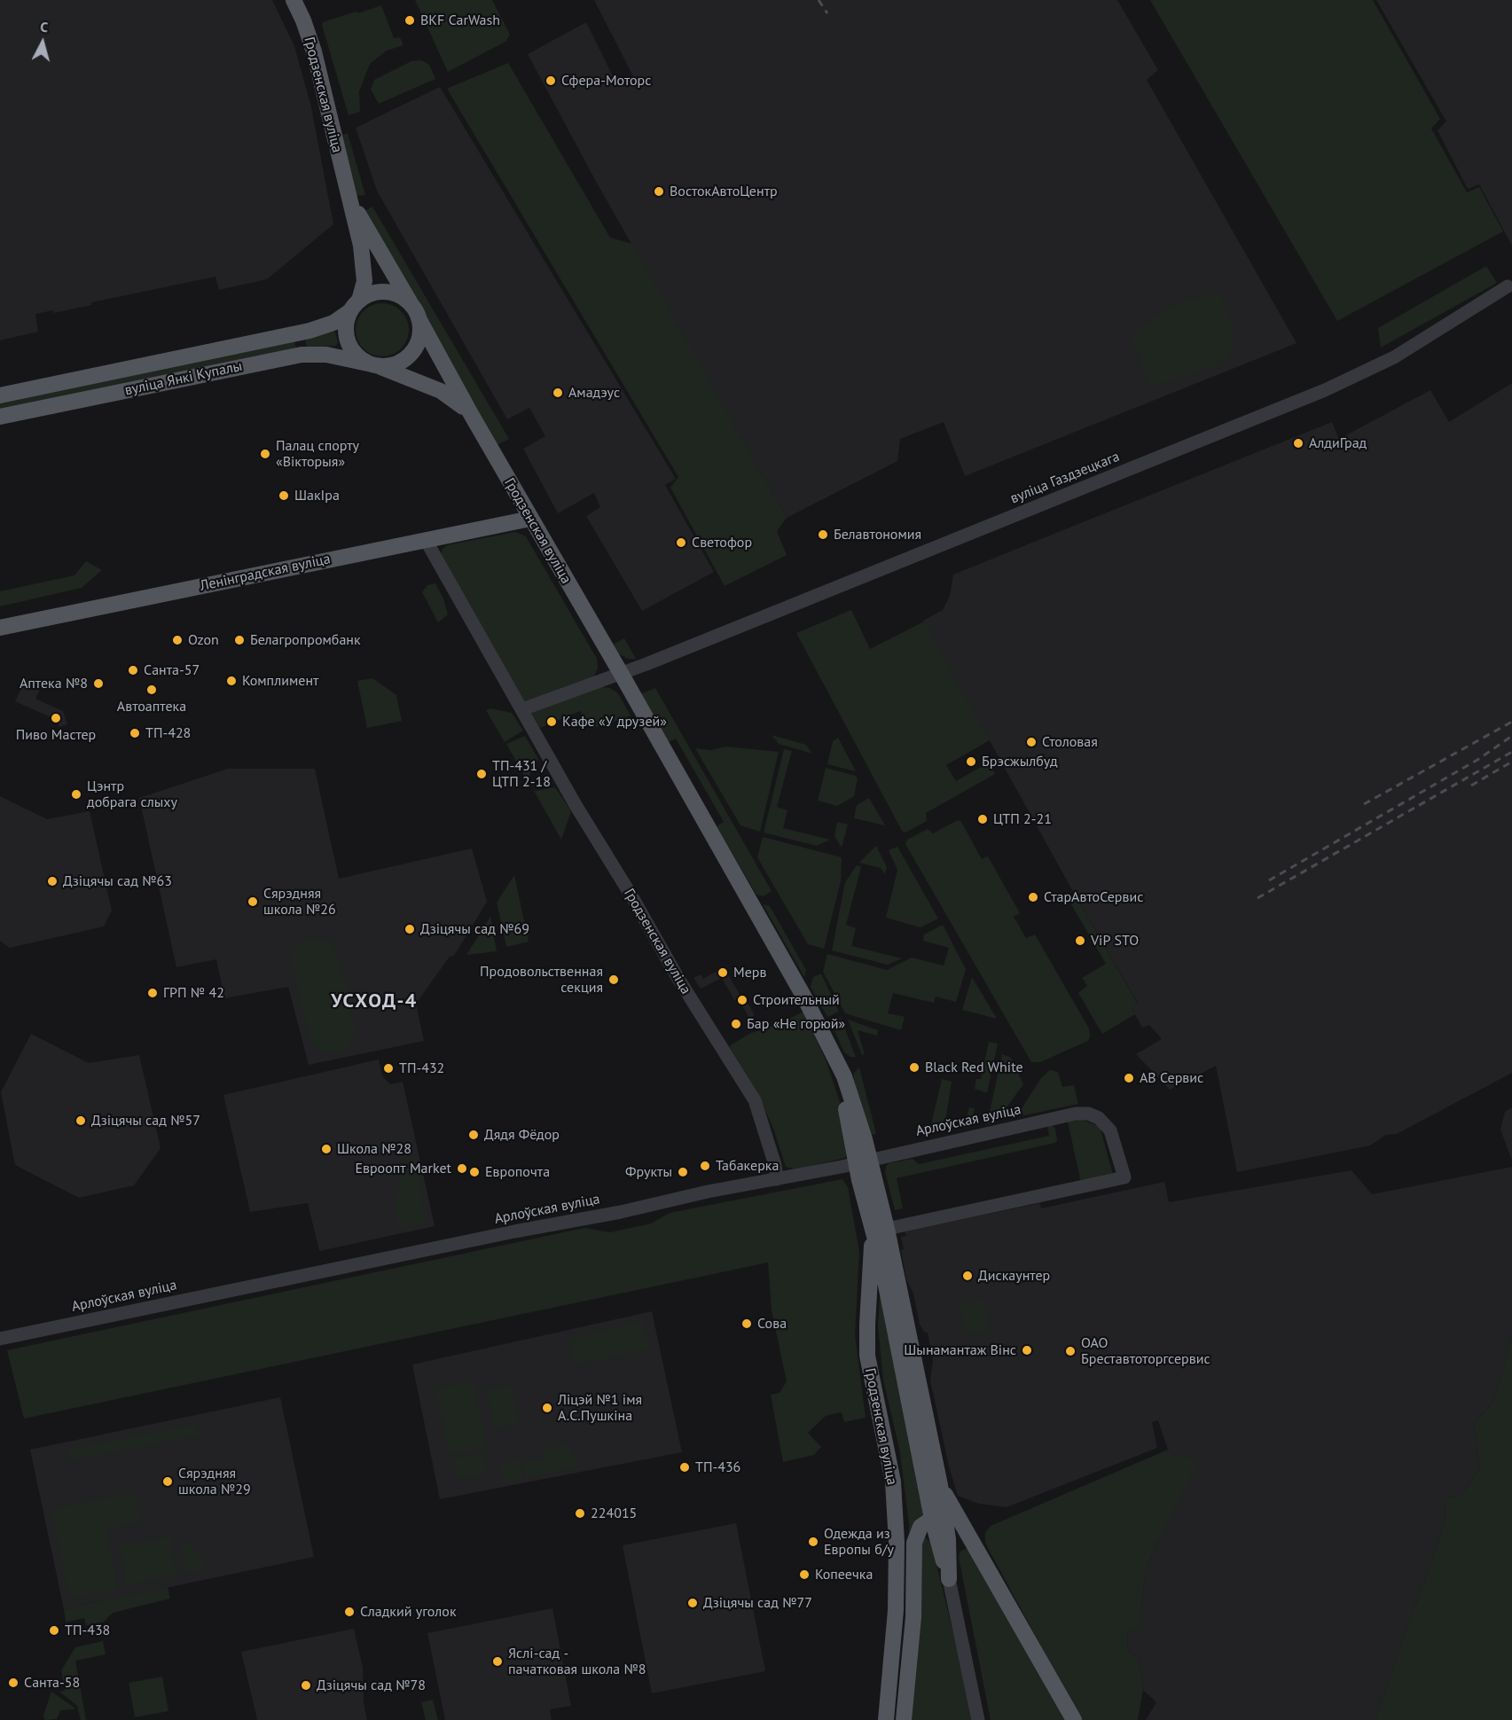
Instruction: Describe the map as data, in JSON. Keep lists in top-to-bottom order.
{
  "streets": {
    "main road": ["Гродзенская вуліца", "вуліца Янкі Купалы", "Ленінградская вуліца"],
    "street": ["вуліца Газдзецкага", "Арлоўская вуліца"]
  },
  "crossings": [
    ["Гродзенская вуліца", "вуліца Янкі Купалы"],
    ["Гродзенская вуліца", "вуліца Газдзецкага"],
    ["Гродзенская вуліца", "Ленінградская вуліца"],
    ["Гродзенская вуліца", "Арлоўская вуліца"]
  ],
  "districts": ["УСХОД-4"],
  "places": [
    "BKF CarWash",
    "Сфера-Моторс",
    "ВостокАвтоЦентр",
    "Амадэус",
    "АлдиГрад",
    "Палац спорту «Вікторыя»",
    "ШакІра",
    "Белавтономия",
    "Светофор",
    "Ozon",
    "Белагропромбанк",
    "Санта-57",
    "Комплимент",
    "Аптека №8",
    "Автоаптека",
    "Пиво Мастер",
    "Кафе «У друзей»",
    "ТП-428",
    "Столовая",
    "Брэсжылбуд",
    "ТП-431 / ЦТП 2-18",
    "Цэнтр добрага слыху",
    "ЦТП 2-21",
    "Дзіцячы сад №63",
    "СтарАвтоСервис",
    "Сярэдняя школа №26",
    "Дзіцячы сад №69",
    "ViP STO",
    "Мерв",
    "Продовольственная секция",
    "ГРП № 42",
    "Строительный",
    "Бар «Не горюй»",
    "Black Red White",
    "ТП-432",
    "АВ Сервис",
    "Дзіцячы сад №57",
    "Дядя Фёдор",
    "Школа №28",
    "Табакерка",
    "Евроопт Market",
    "Европочта",
    "Фрукты",
    "Дискаунтер",
    "Сова",
    "Шынамантаж Вінс",
    "ОАО Бреставтоторгсервис",
    "Ліцэй №1 імя А.С.Пушкіна",
    "ТП-436",
    "Сярэдняя школа №29",
    "224015",
    "Одежда из Европы б/у",
    "Копеечка",
    "Дзіцячы сад №77",
    "Сладкий уголок",
    "ТП-438",
    "Яслі-сад - пачатковая школа №8",
    "Санта-58",
    "Дзіцячы сад №78"
  ],
  "north": "top"
}
